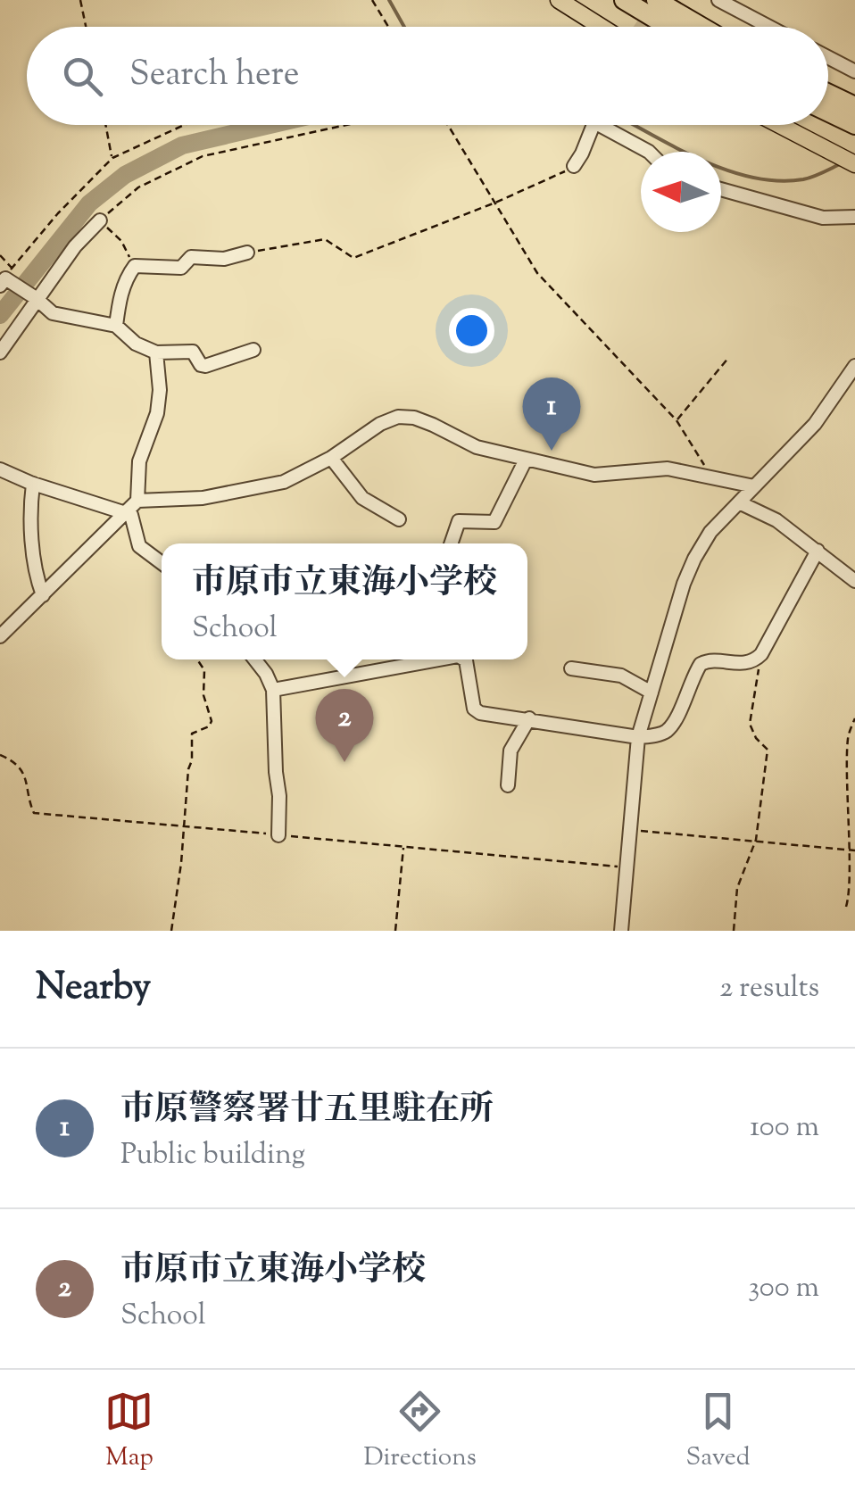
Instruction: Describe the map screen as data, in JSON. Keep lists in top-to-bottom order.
{
  "north": "left",
  "page": {
    "search": "Search here",
    "pins": ["1", "2"],
    "popup": ["市原市立東海小学校", "School"],
    "heading": ["Nearby", "2 results"],
    "list": [
      {
        "mark": "1",
        "name": "市原警察署廿五里駐在所",
        "note": "Public building",
        "value": "100 m"
      },
      {
        "mark": "2",
        "name": "市原市立東海小学校",
        "note": "School",
        "value": "300 m"
      }
    ],
    "nav": ["Map", "Directions", "Saved"]
  }
}
